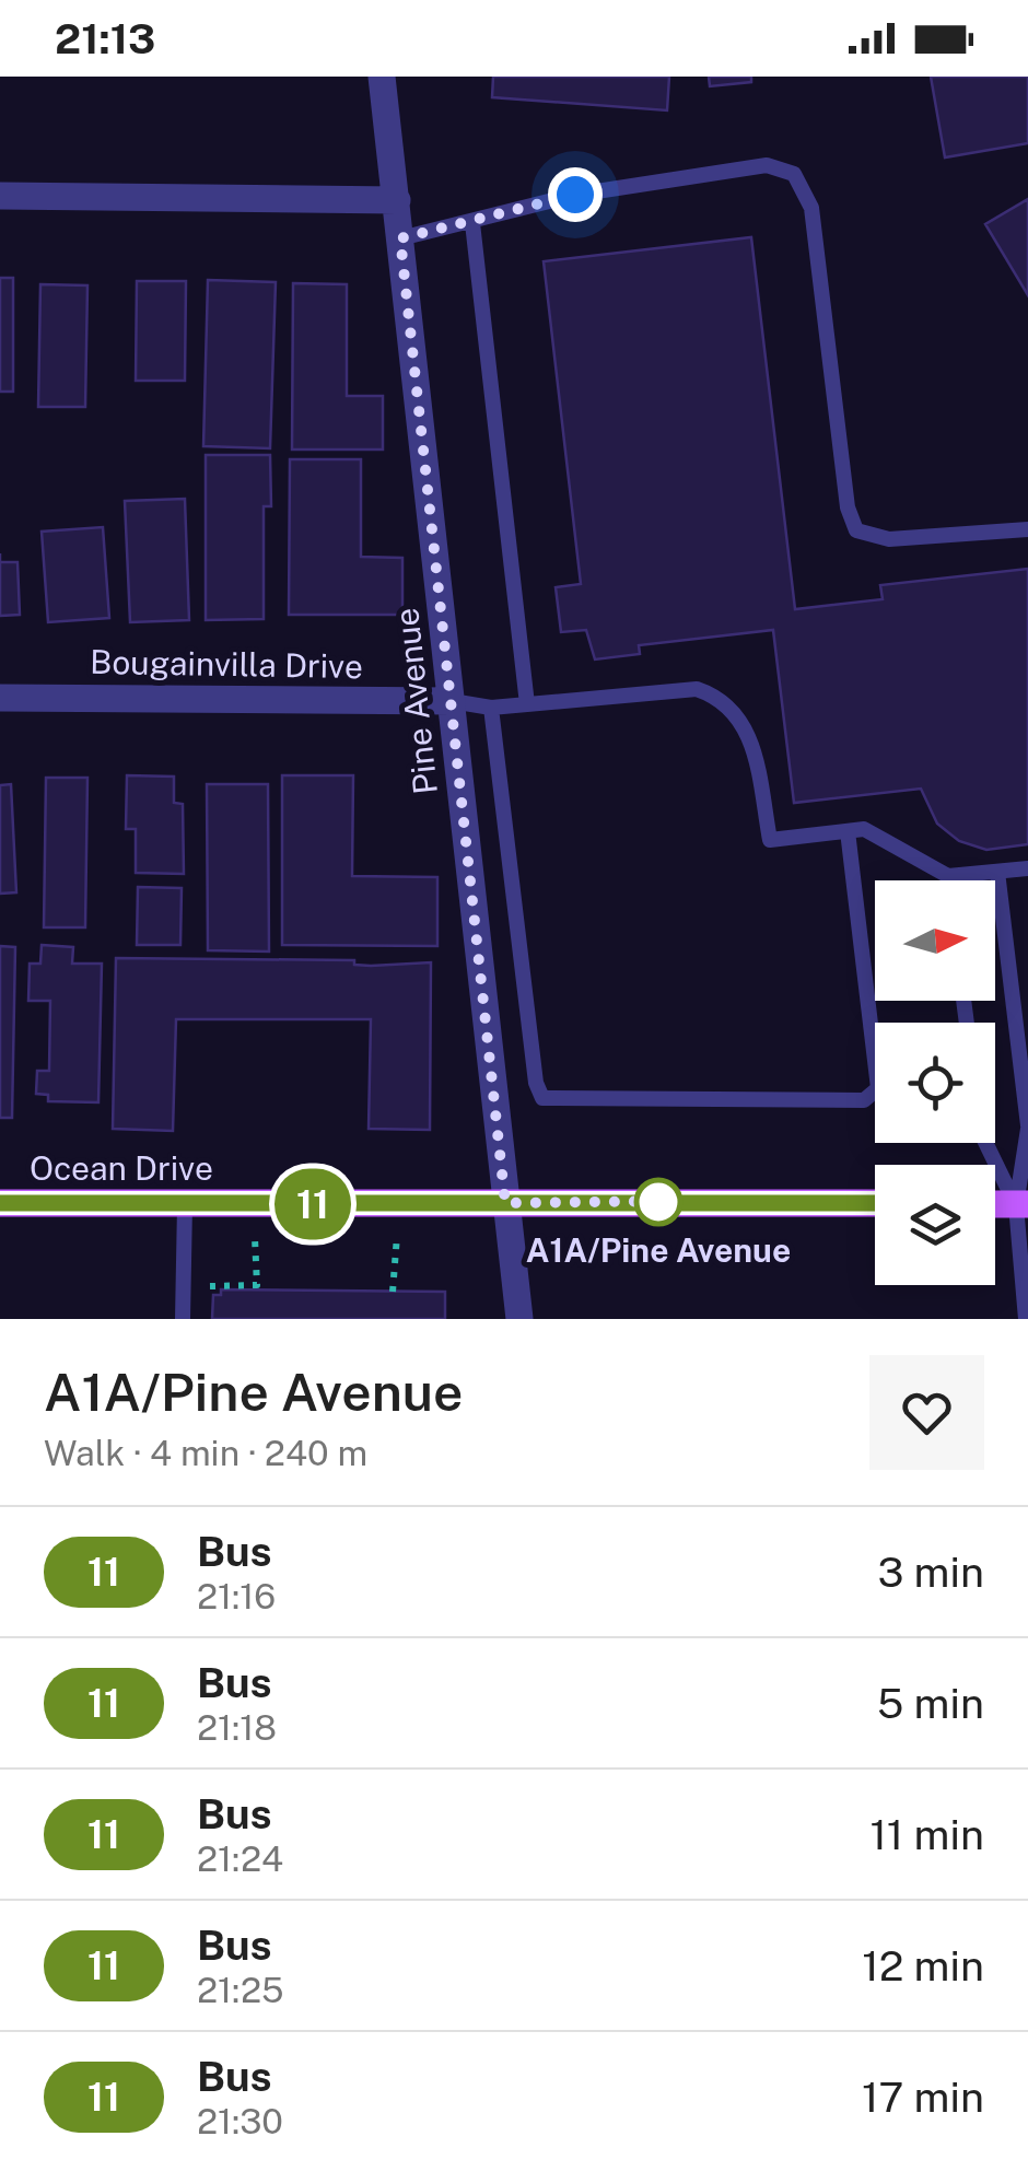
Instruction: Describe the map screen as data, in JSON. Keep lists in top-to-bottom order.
{
  "streets": {
    "main road": ["Ocean Drive"],
    "street": ["Bougainvilla Drive", "Pine Avenue"]
  },
  "crossings": [
    ["Bougainvilla Drive", "Pine Avenue"],
    ["Pine Avenue", "Ocean Drive"]
  ],
  "places": ["A1A/Pine Avenue"],
  "lines": ["bus line 11"],
  "north": "right",
  "page": {
    "status": "21:13",
    "on_map": "11",
    "heading": ["A1A/Pine Avenue", "Walk · 4 min · 240 m"],
    "list": [
      {
        "mark": "11",
        "name": "Bus",
        "note": "21:16",
        "value": "3 min"
      },
      {
        "mark": "11",
        "name": "Bus",
        "note": "21:18",
        "value": "5 min"
      },
      {
        "mark": "11",
        "name": "Bus",
        "note": "21:24",
        "value": "11 min"
      },
      {
        "mark": "11",
        "name": "Bus",
        "note": "21:25",
        "value": "12 min"
      },
      {
        "mark": "11",
        "name": "Bus",
        "note": "21:30",
        "value": "17 min"
      }
    ]
  }
}
